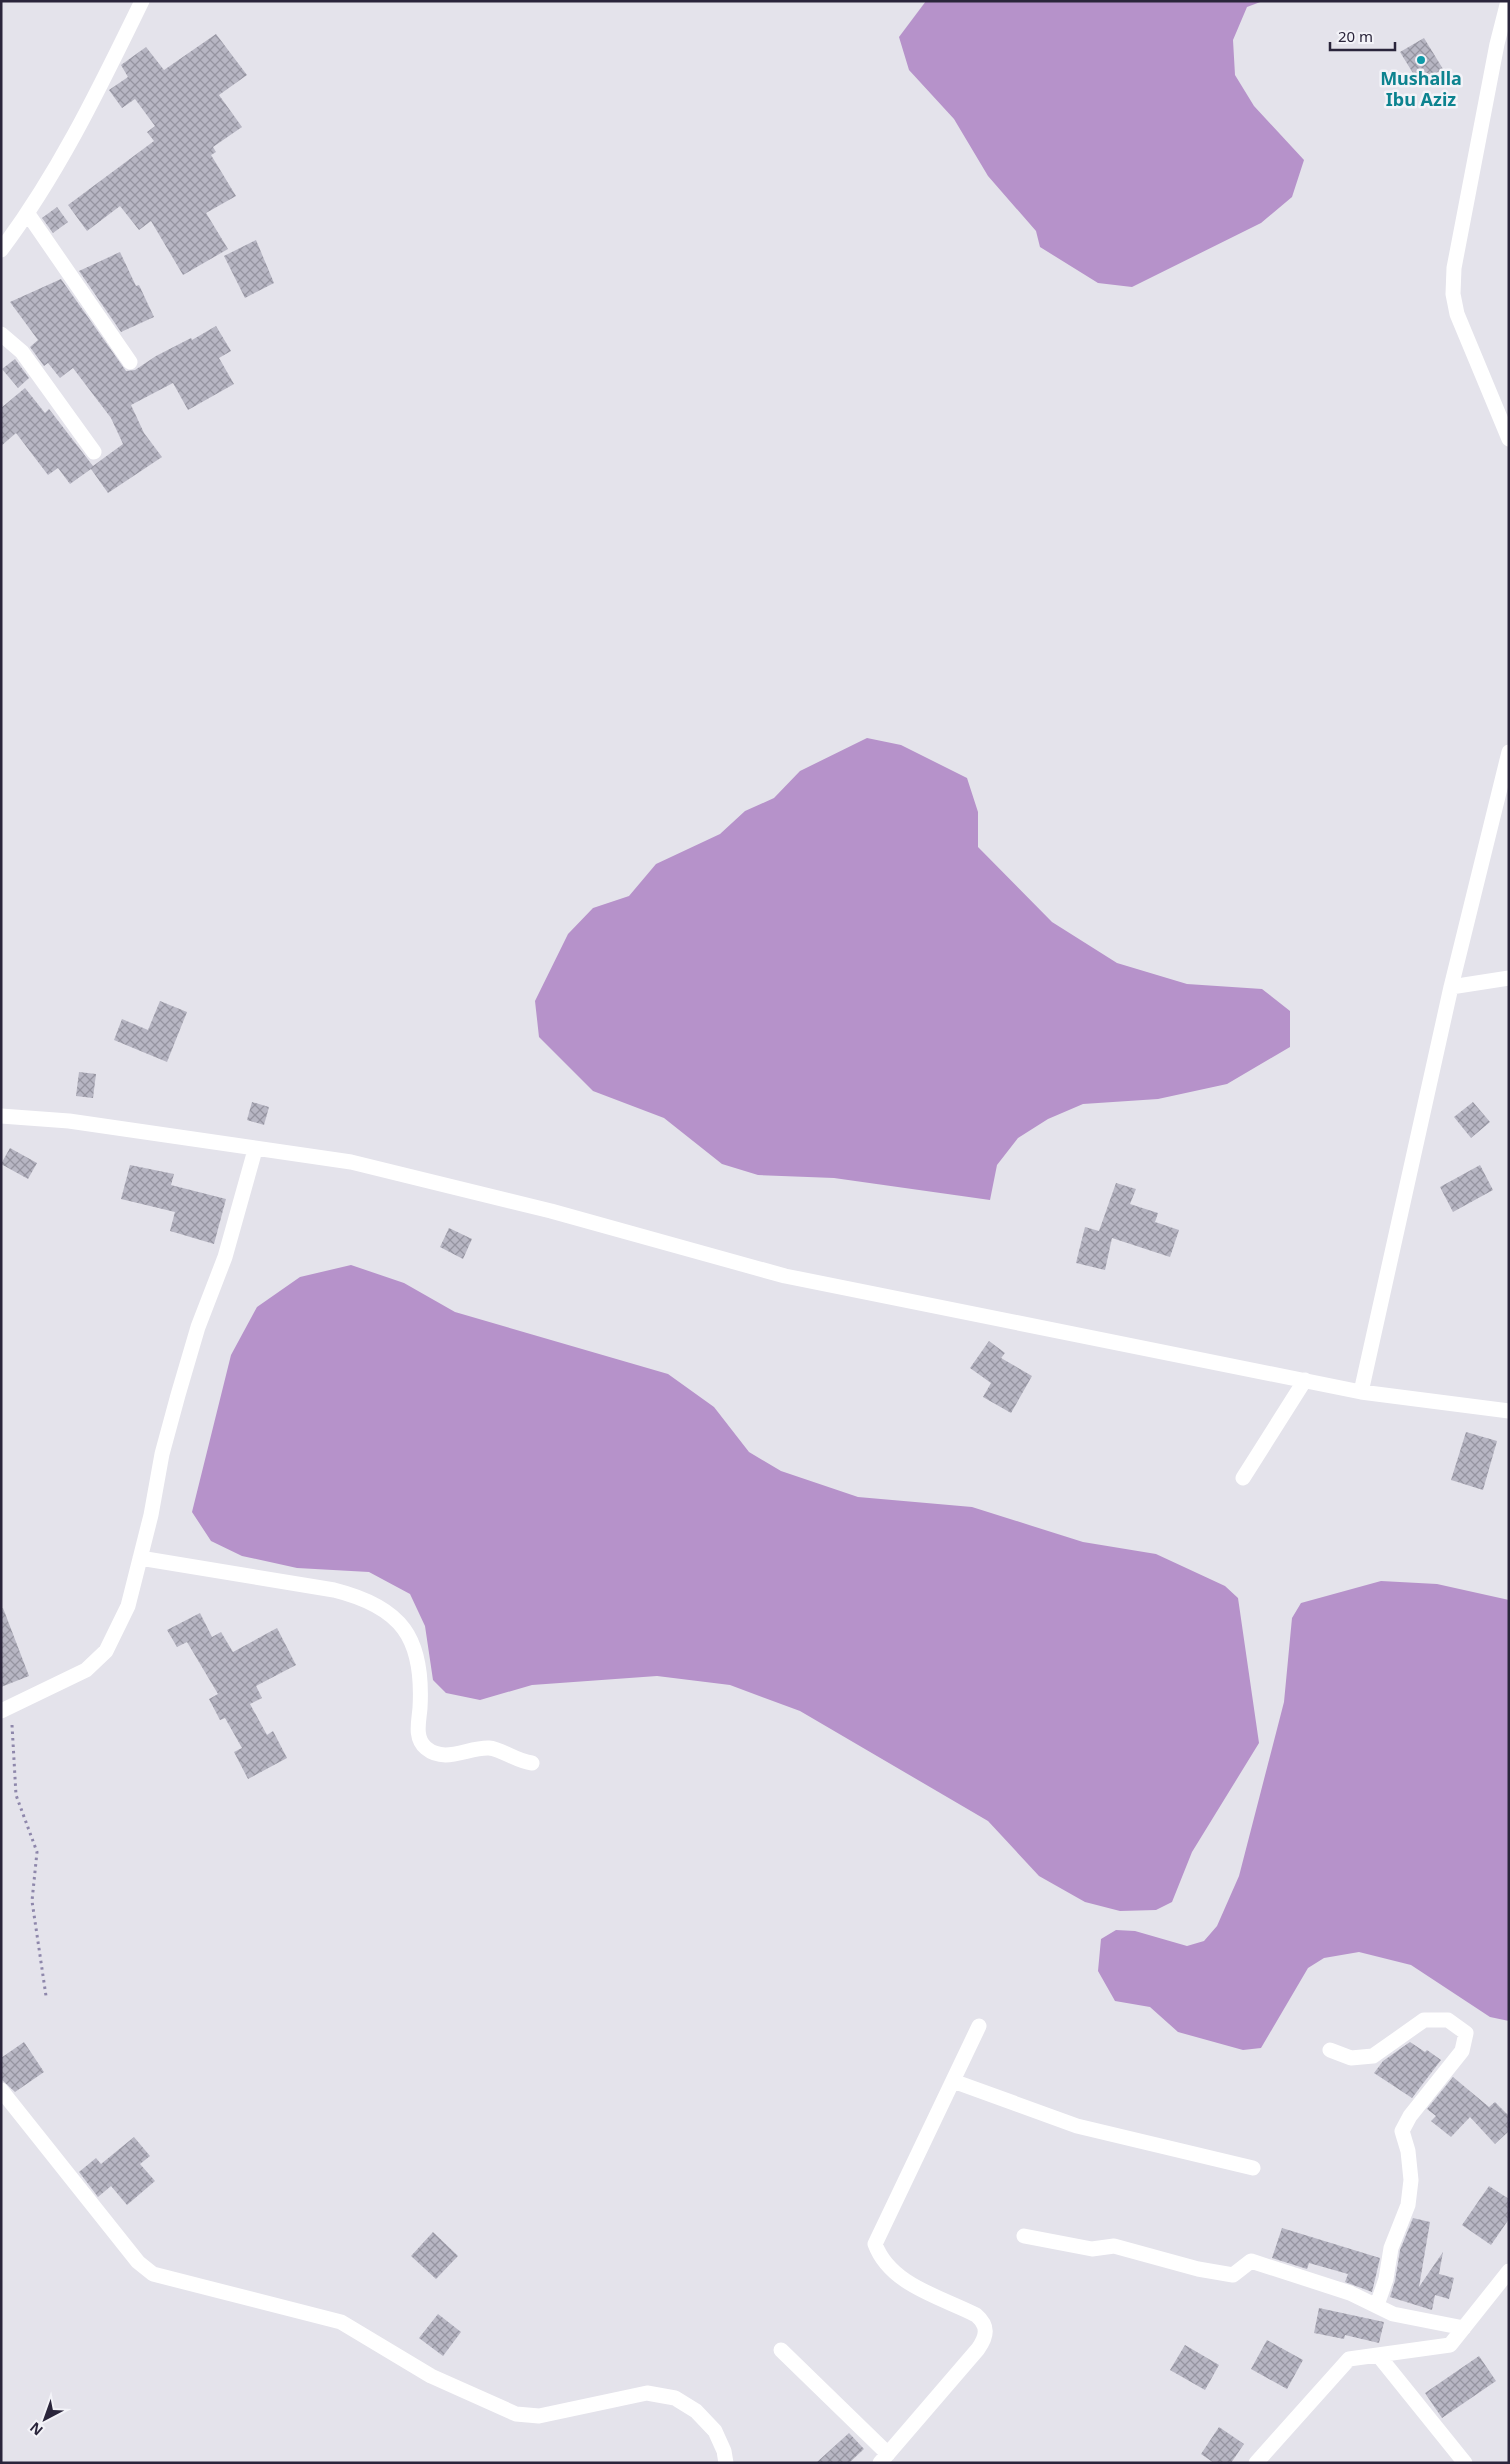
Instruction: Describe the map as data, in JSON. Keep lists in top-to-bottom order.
{
  "places": ["Mushalla Ibu Aziz"],
  "scale_bar": "20 m",
  "north": "bottom left"
}
